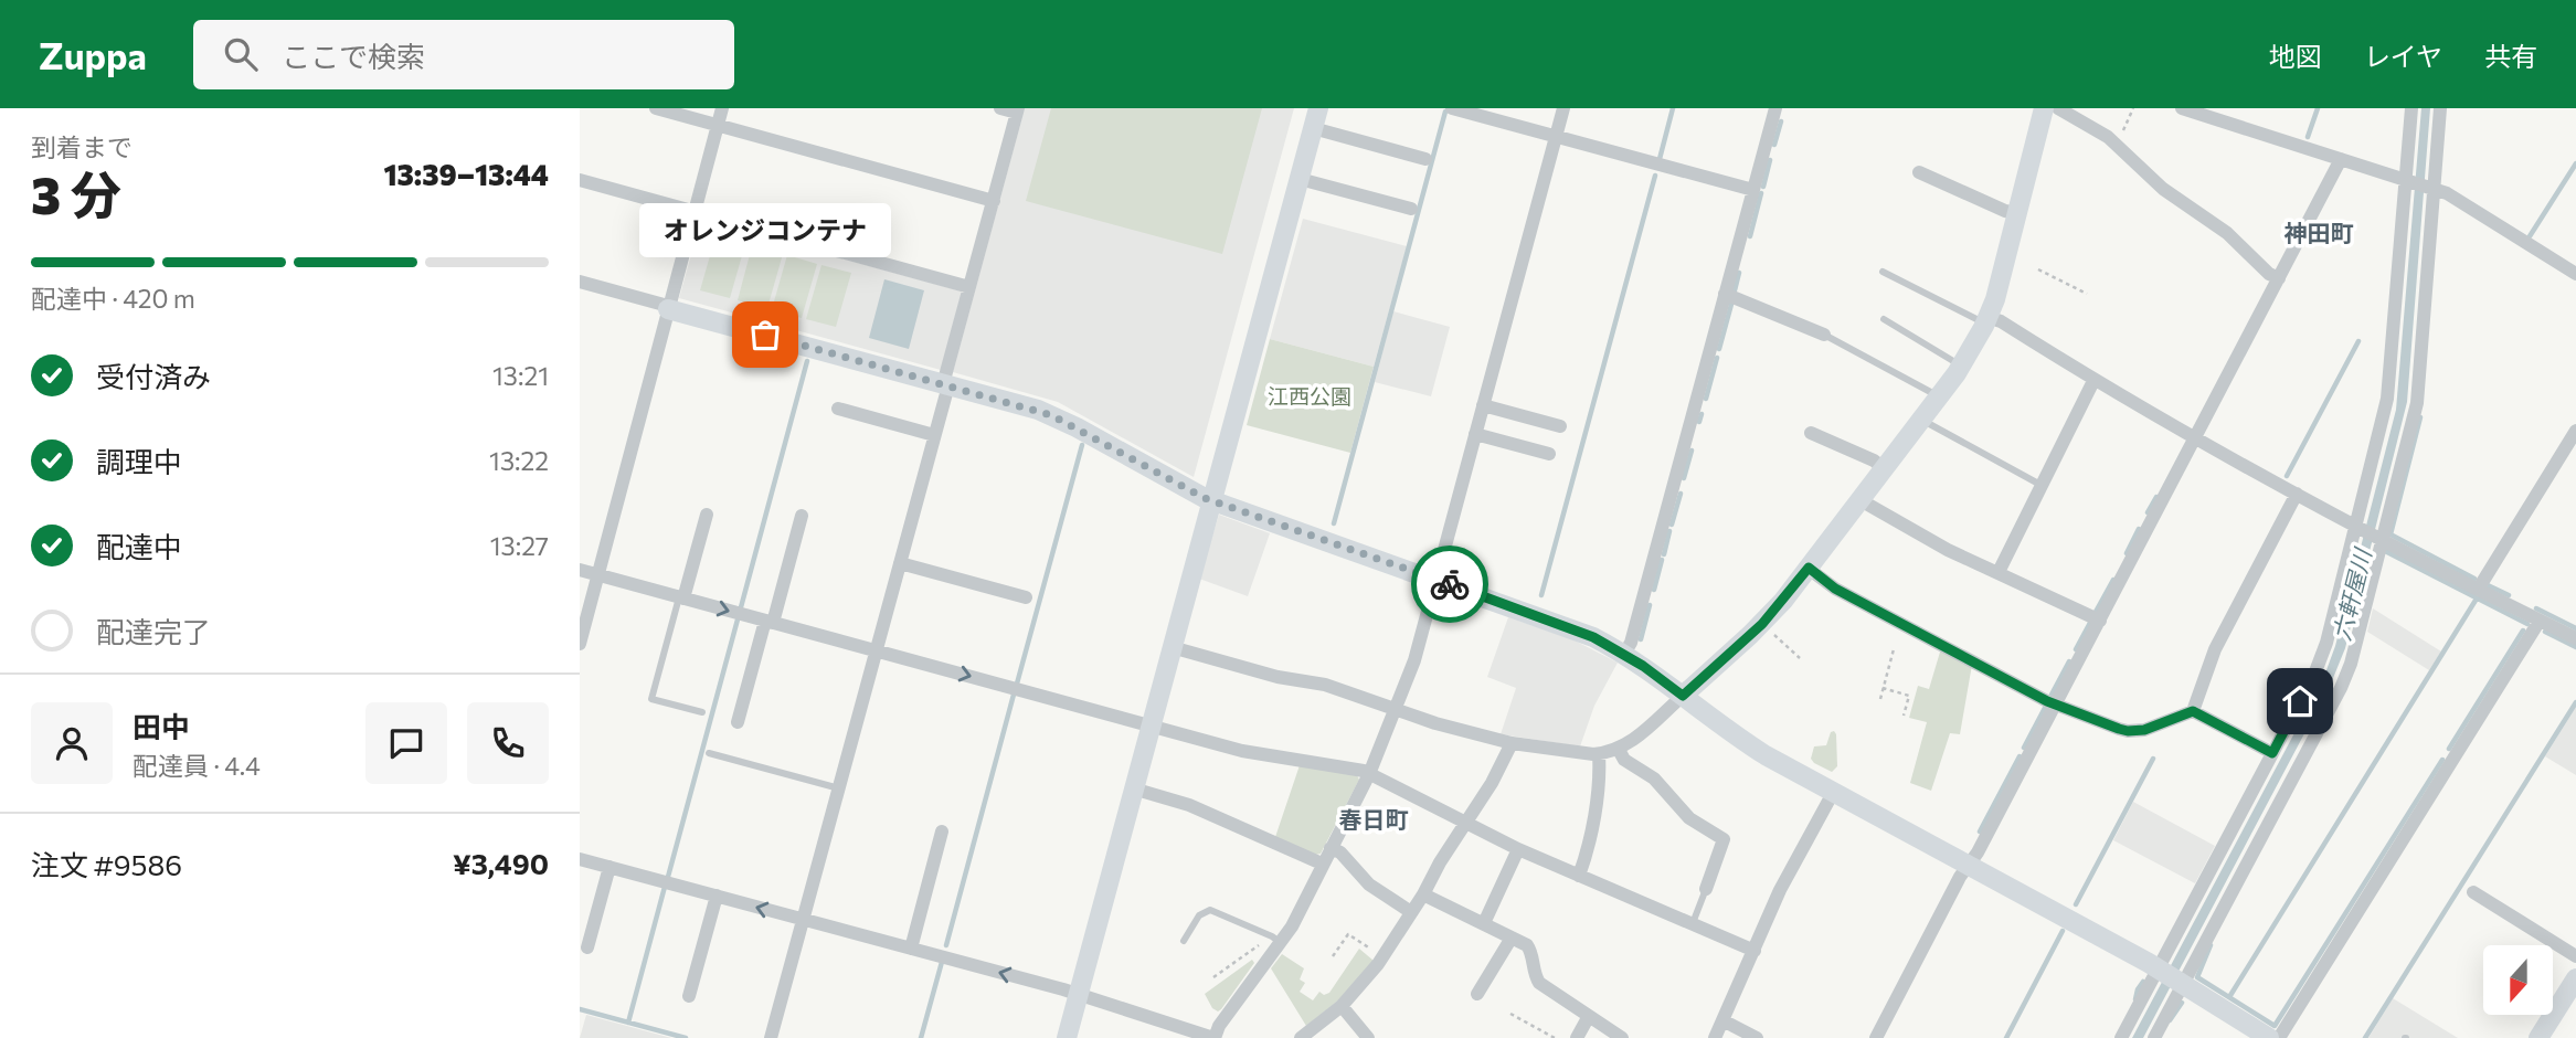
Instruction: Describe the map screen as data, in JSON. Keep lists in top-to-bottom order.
{
  "districts": ["神田町", "春日町"],
  "water": ["六軒屋川"],
  "parks": ["江西公園"],
  "places": ["オレンジコンテナ"],
  "north": "bottom",
  "page": {
    "header": "Zuppa",
    "search": "ここで検索",
    "nav": ["地図", "レイヤ", "共有"],
    "heading": ["3 分", "到着まで", "13:39–13:44"],
    "panel": [
      "田中",
      "配達員 · 4.4",
      "注文 #9586",
      "¥3,490"
    ],
    "bubble": "オレンジコンテナ",
    "bar": "配達中 · 420 m",
    "list": [
      ["受付済み", "13:21"],
      ["調理中", "13:22"],
      ["配達中", "13:27"],
      "配達完了"
    ]
  }
}
